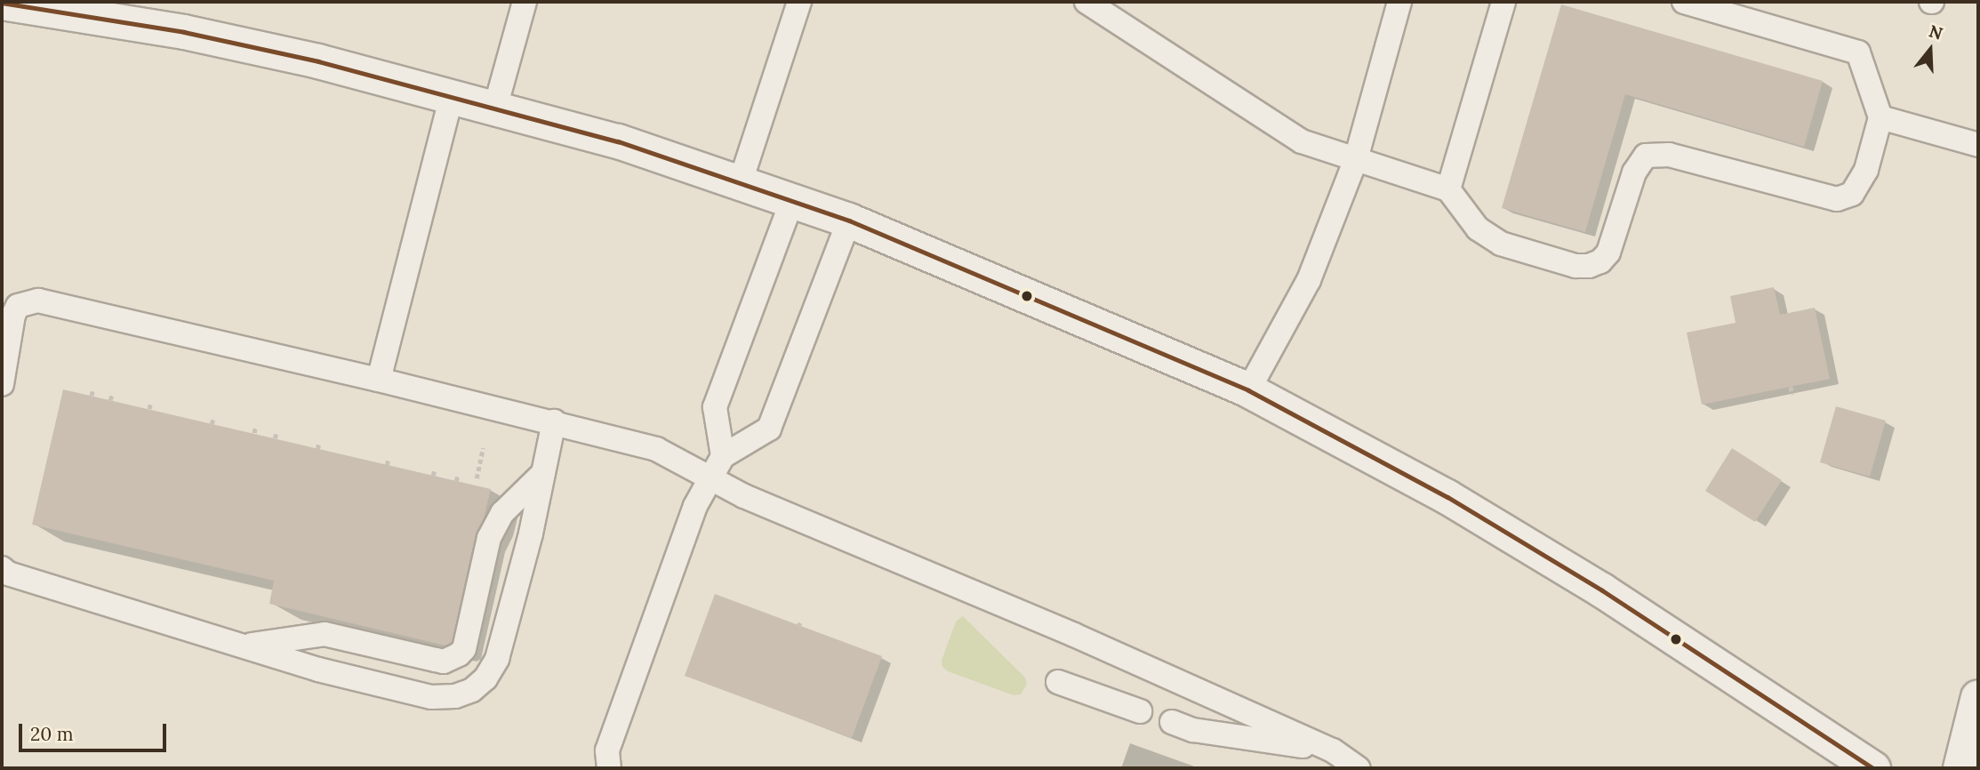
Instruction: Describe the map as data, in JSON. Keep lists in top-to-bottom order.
{
  "scale_bar": "20 m",
  "north": "top"
}
